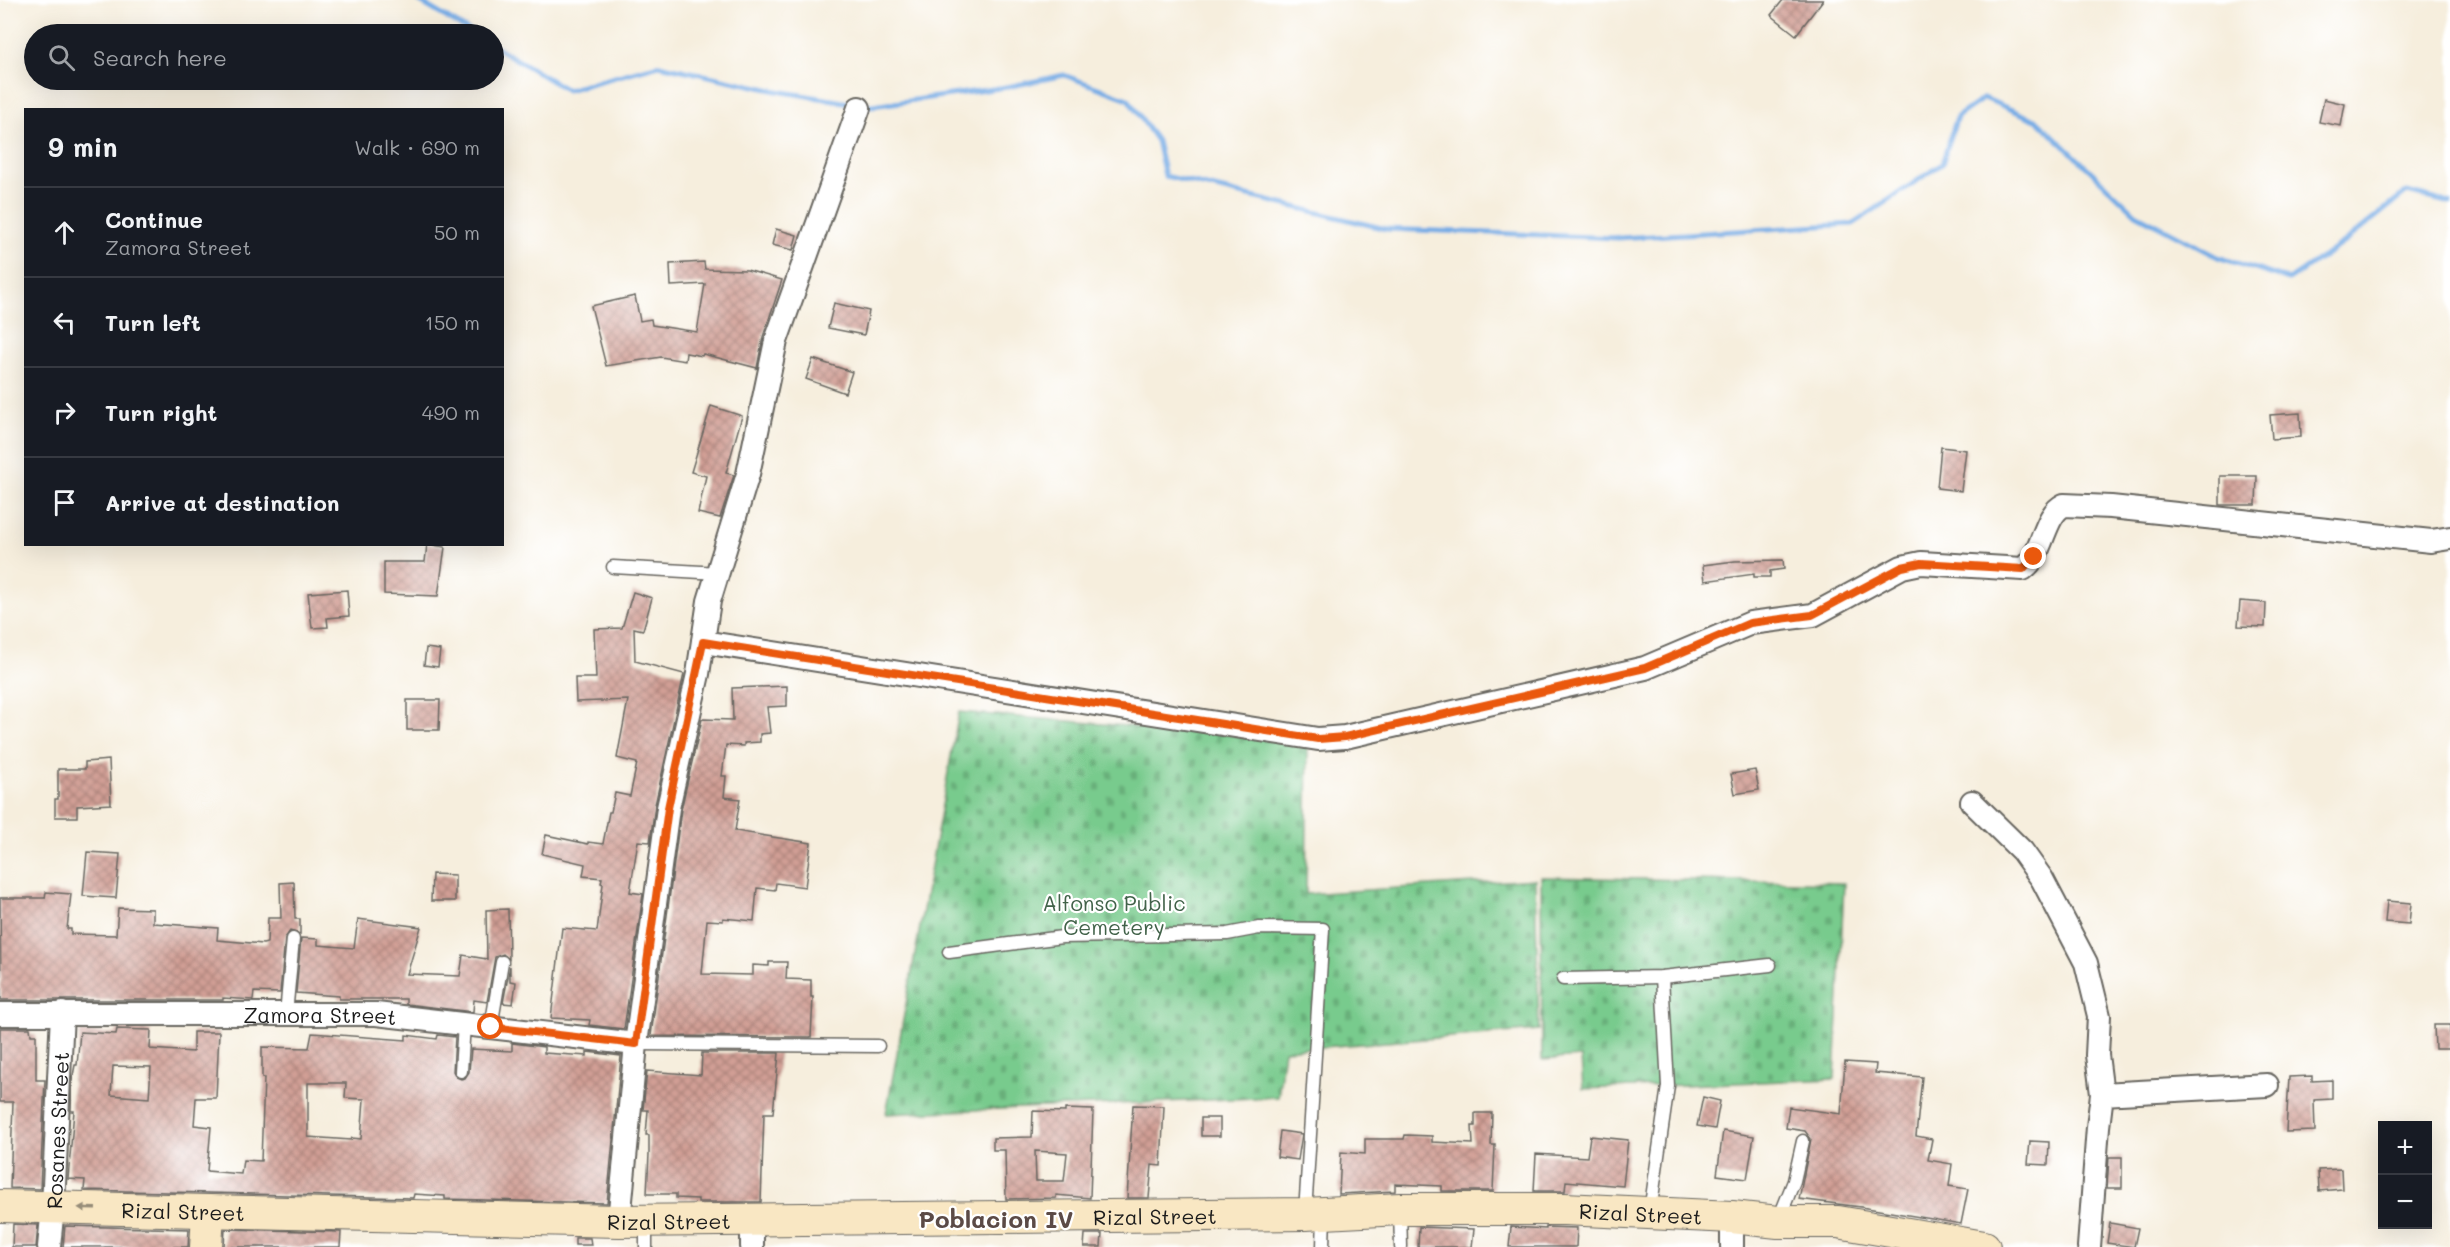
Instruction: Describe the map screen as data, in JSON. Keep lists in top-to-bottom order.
{
  "streets": {
    "street": ["Zamora Street", "Rosanes Street", "Rizal Street"]
  },
  "crossings": [
    ["Zamora Street", "Rosanes Street"],
    ["Rosanes Street", "Rizal Street"]
  ],
  "districts": ["Poblacion IV"],
  "parks": ["Alfonso Public Cemetery"],
  "page": {
    "search": "Search here",
    "heading": ["9 min", "Walk · 690 m"],
    "list": [
      ["Continue", "Zamora Street", "50 m"],
      ["Turn left", "150 m"],
      ["Turn right", "490 m"],
      "Arrive at destination"
    ],
    "map_buttons": ["+", "−"]
  }
}
